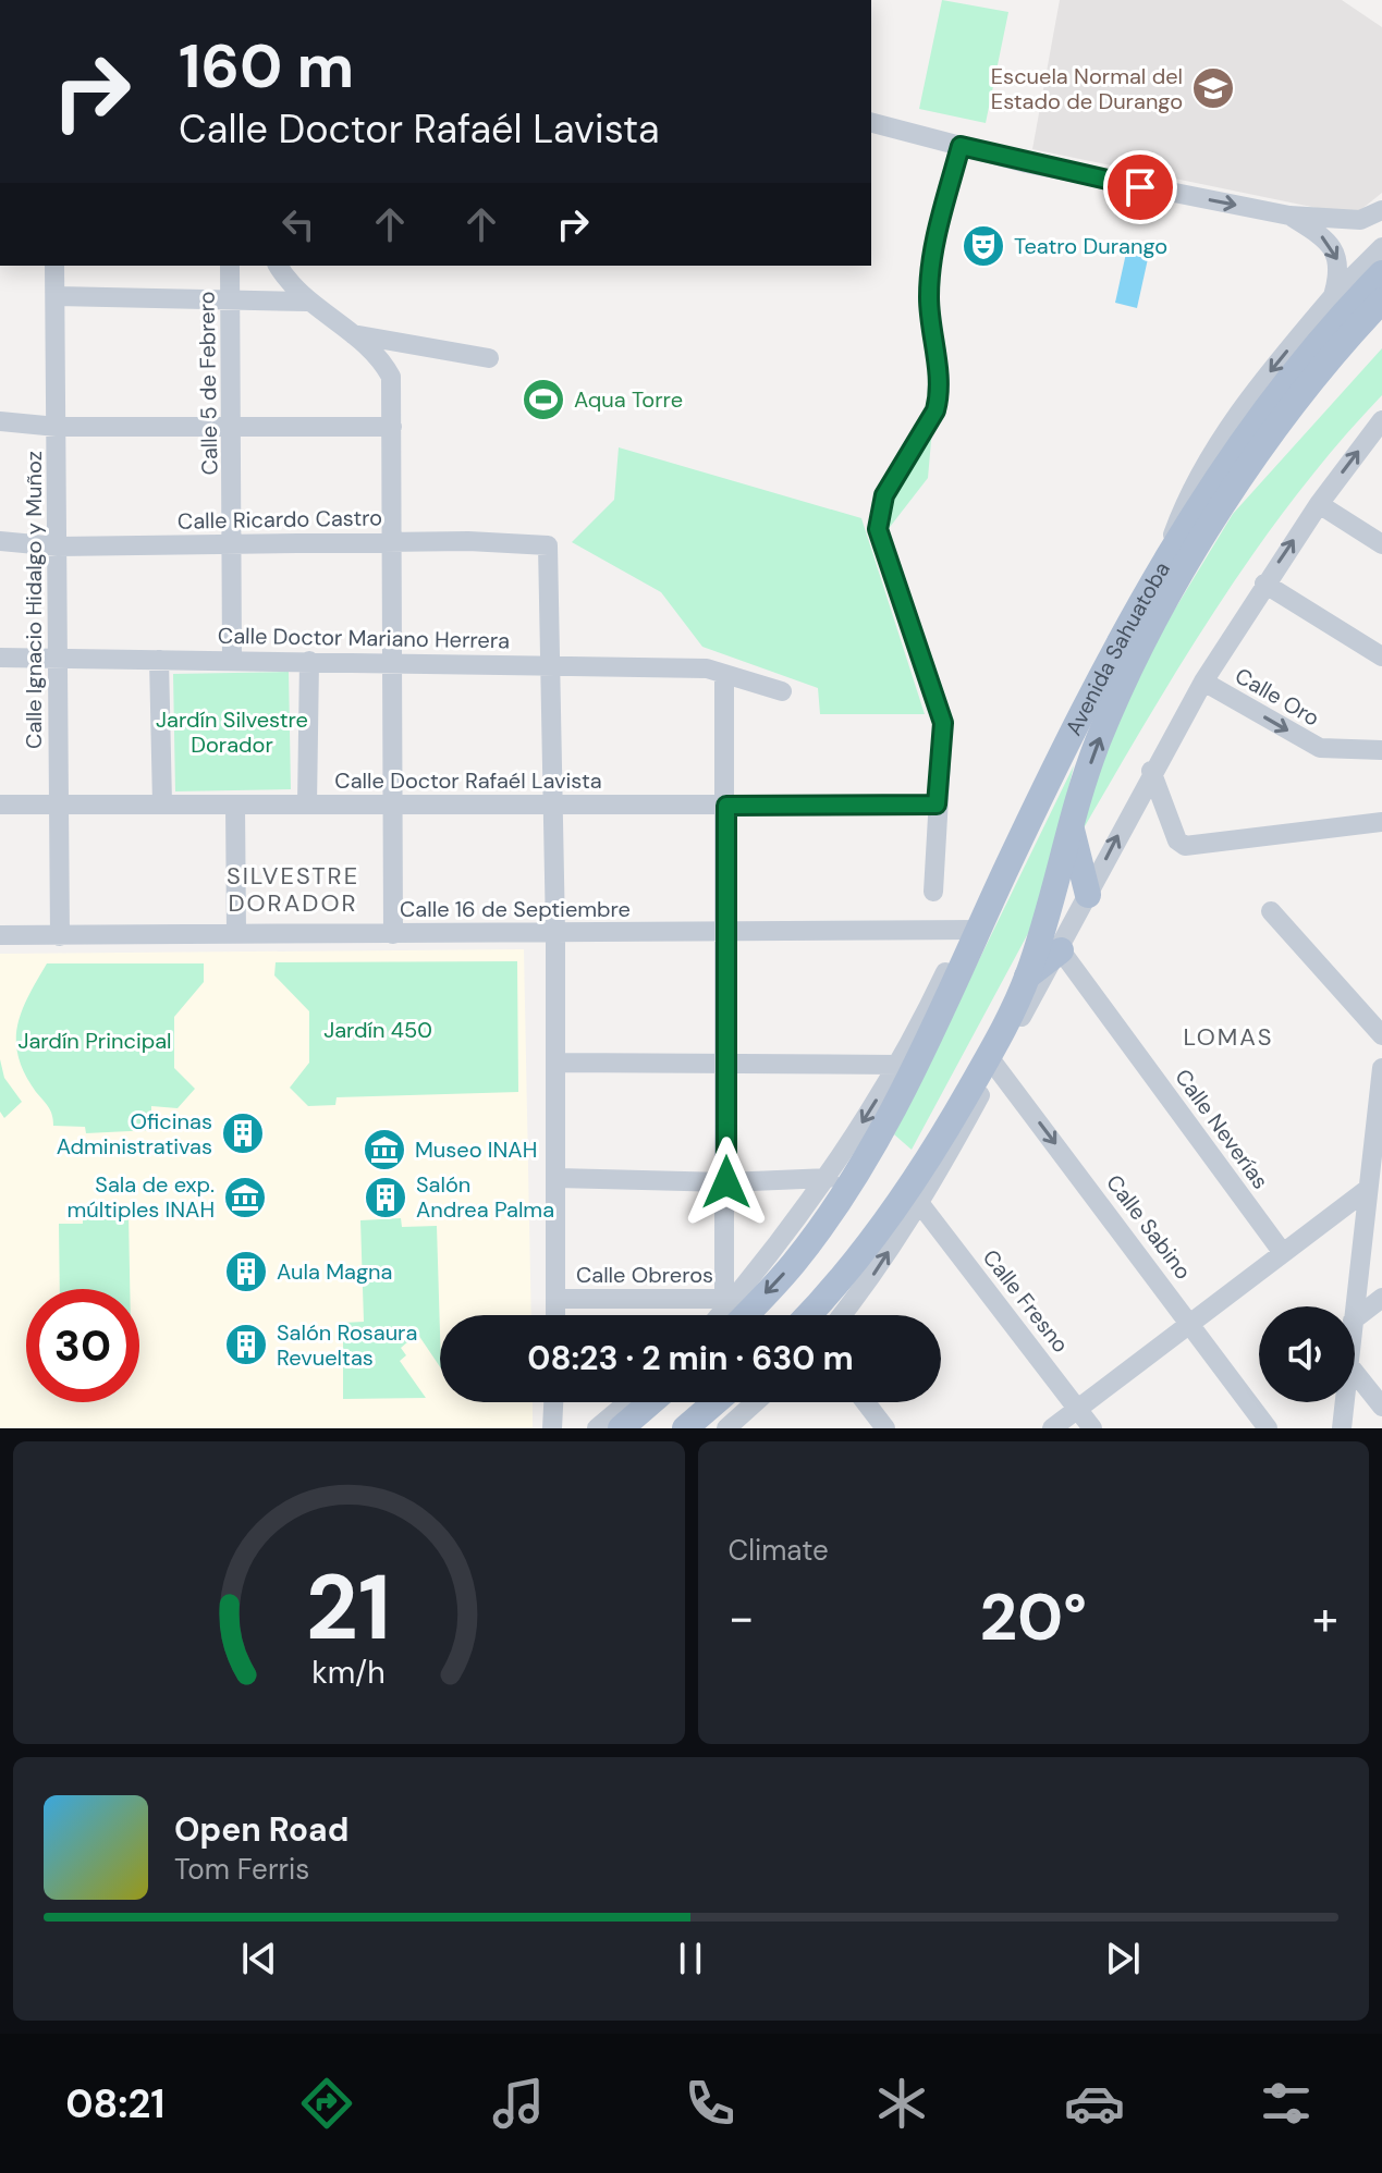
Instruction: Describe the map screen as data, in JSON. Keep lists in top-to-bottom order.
{
  "streets": {
    "main road": ["Avenida Sahuatoba"],
    "street": [
      "Calle 5 de Febrero",
      "Calle Ricardo Castro",
      "Calle Ignacio Hidalgo y Muñoz",
      "Calle Doctor Mariano Herrera",
      "Calle Oro",
      "Calle Doctor Rafaél Lavista",
      "Calle 16 de Septiembre",
      "Calle Neverías",
      "Calle Sabino",
      "Calle Obreros",
      "Calle Fresno"
    ]
  },
  "crossings": [
    ["Calle 5 de Febrero", "Calle Ricardo Castro"],
    ["Calle 5 de Febrero", "Calle Doctor Mariano Herrera"],
    ["Calle Ricardo Castro", "Calle Ignacio Hidalgo y Muñoz"],
    ["Calle Ricardo Castro", "Calle Doctor Mariano Herrera"],
    ["Calle Ignacio Hidalgo y Muñoz", "Calle Doctor Mariano Herrera"],
    ["Calle Ignacio Hidalgo y Muñoz", "Calle Doctor Rafaél Lavista"],
    ["Calle Ignacio Hidalgo y Muñoz", "Calle 16 de Septiembre"],
    ["Avenida Sahuatoba", "Calle Oro"],
    ["Avenida Sahuatoba", "Calle 16 de Septiembre"],
    ["Avenida Sahuatoba", "Calle Neverías"],
    ["Avenida Sahuatoba", "Calle Sabino"],
    ["Avenida Sahuatoba", "Calle Obreros"],
    ["Avenida Sahuatoba", "Calle Fresno"]
  ],
  "one_way": ["Calle Sabino"],
  "districts": ["SILVESTRE DORADOR", "LOMAS"],
  "parks": ["Jardín Silvestre Dorador", "Jardín 450", "Jardín Principal"],
  "places": {
    "school or university": ["Escuela Normal del Estado de Durango"],
    "theatre": ["Teatro Durango"],
    "sports": ["Aqua Torre"],
    "building": [
      "Oficinas Administrativas",
      "Salón Andrea Palma",
      "Aula Magna",
      "Salón Rosaura Revueltas"
    ],
    "museum": ["Museo INAH", "Sala de exp. múltiples INAH"]
  },
  "page": {
    "turn": ["160 m", "Calle Doctor Rafaél Lavista"],
    "limit": "30",
    "trip": "08:23 · 2 min · 630 m",
    "tile": "Climate",
    "heat": ["−", "20°", "+"],
    "song": ["Open Road", "Tom Ferris"],
    "tabs": "08:21",
    "gauge": ["21", "km/h"]
  }
}
